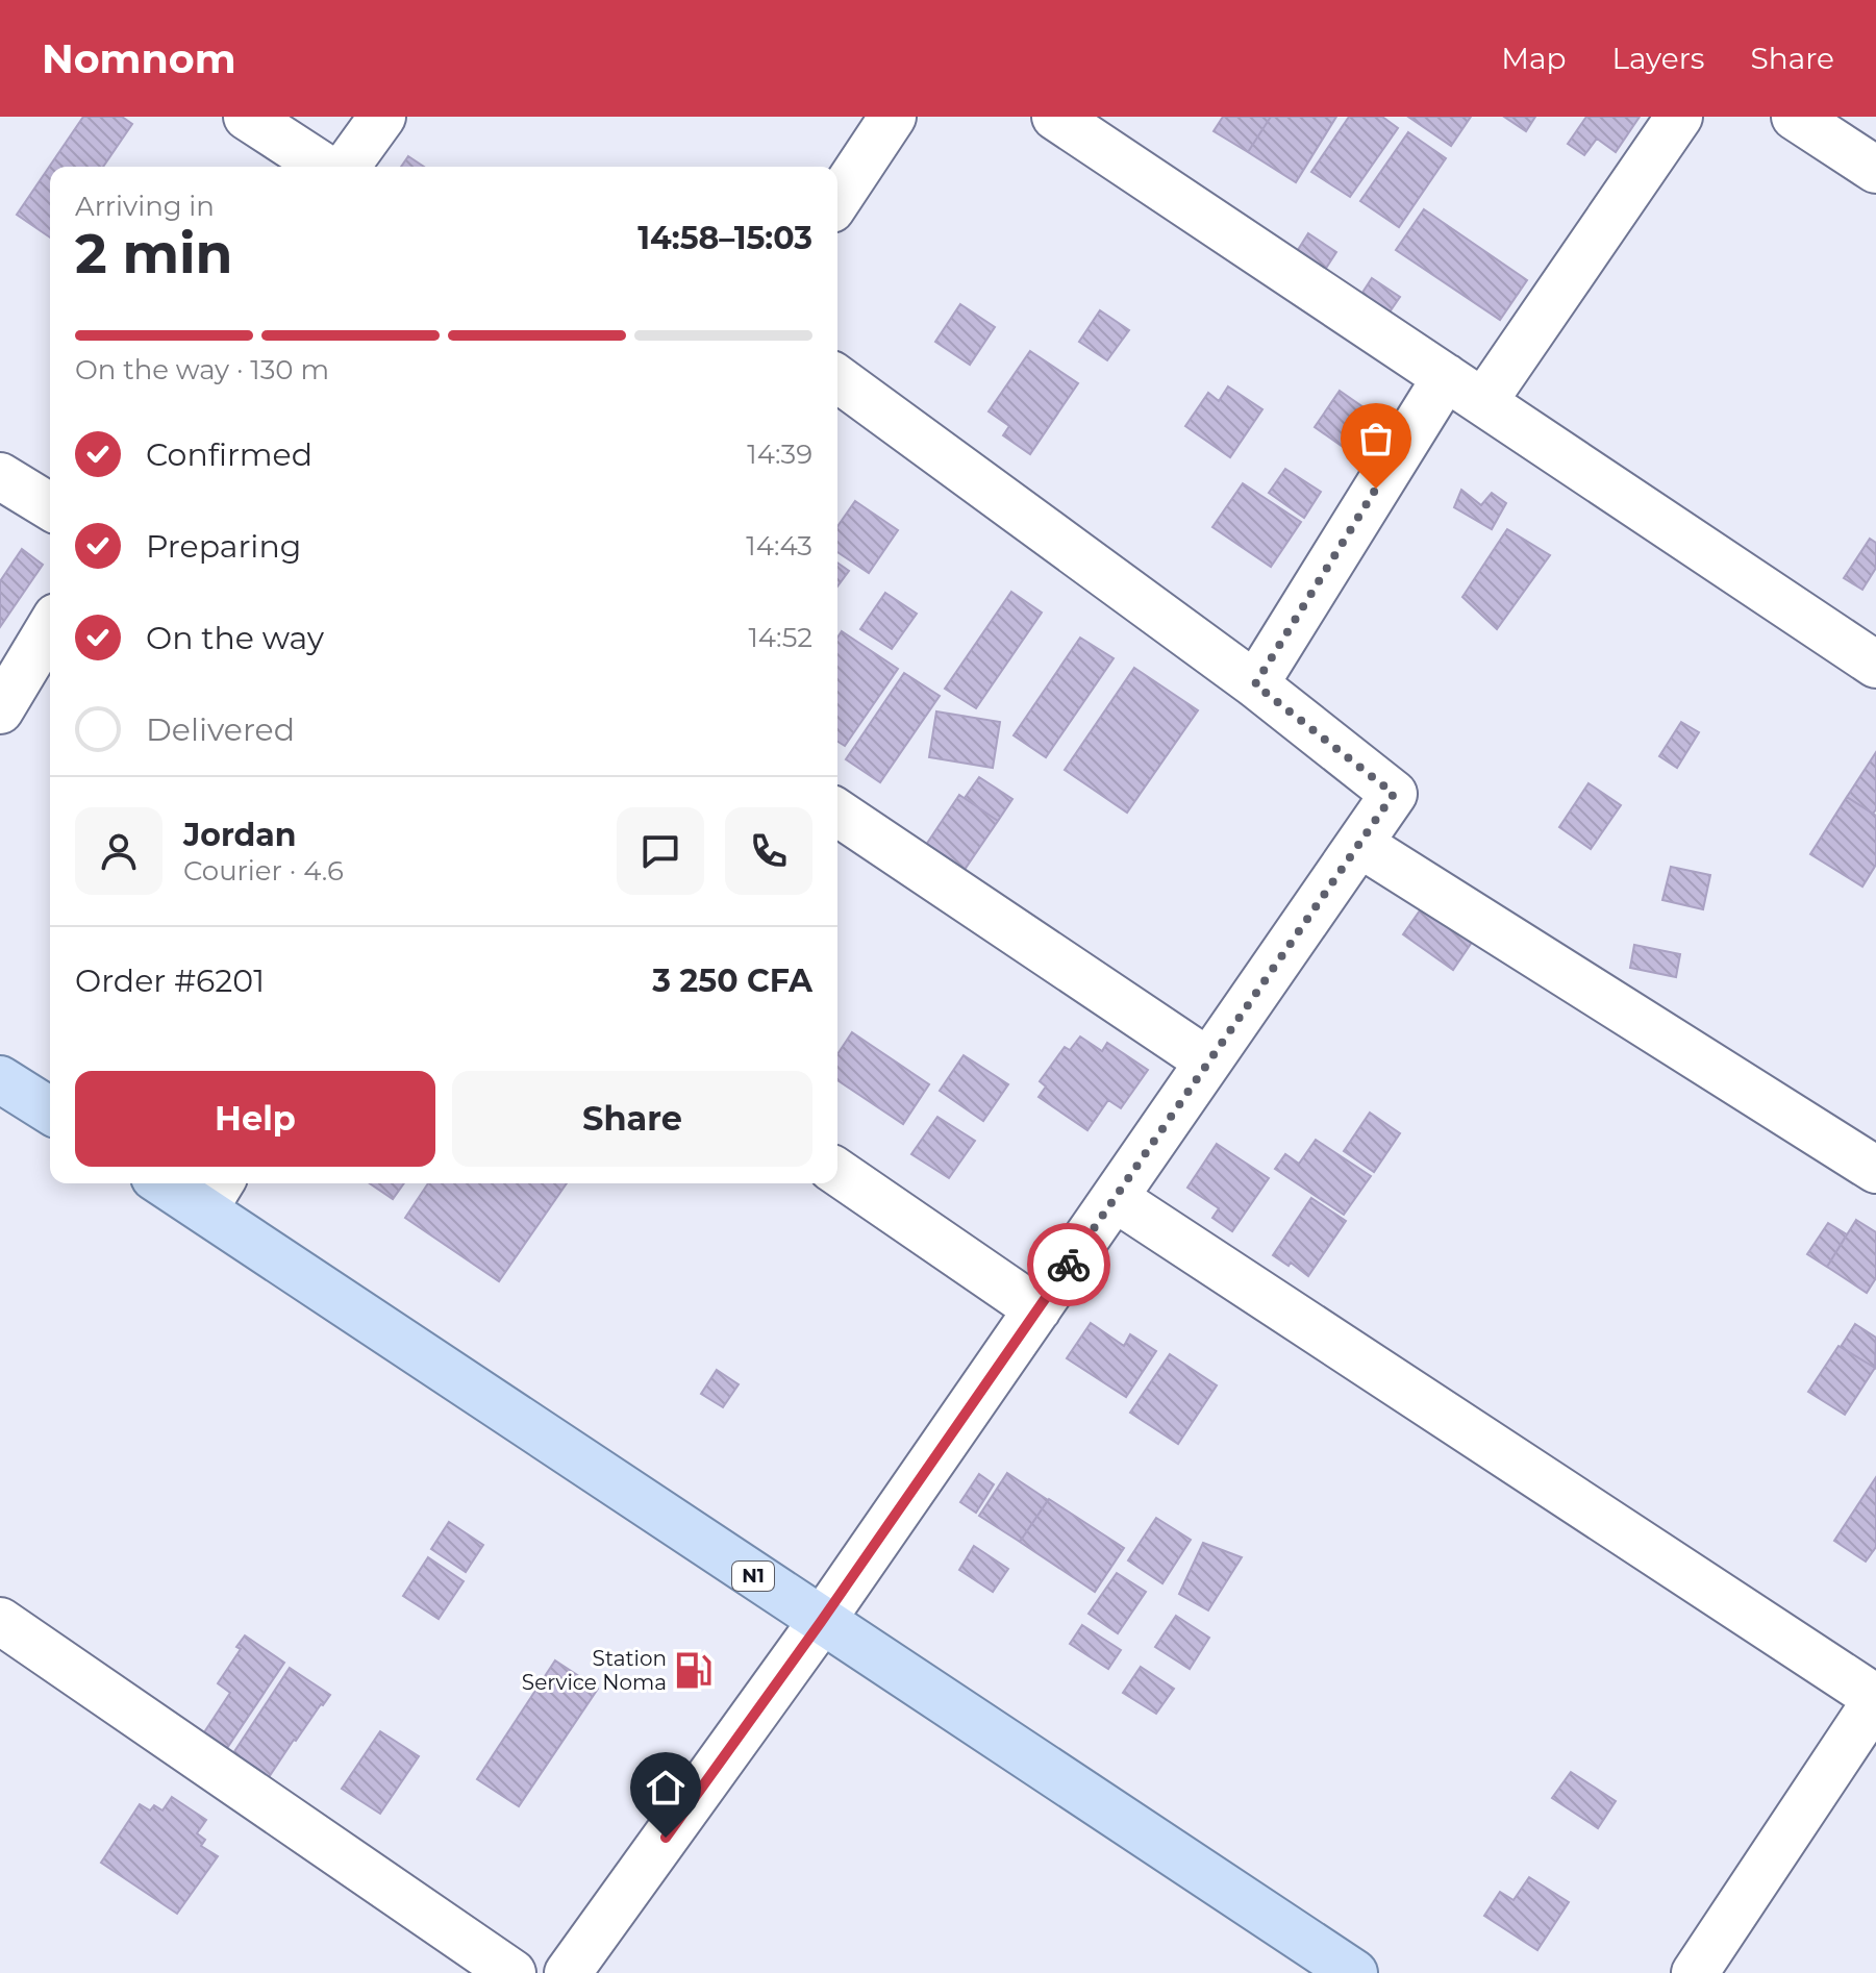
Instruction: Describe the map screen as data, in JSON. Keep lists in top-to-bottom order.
{
  "streets": {
    "main road": ["N1"]
  },
  "places": {
    "fuel station": ["Station Service Noma"]
  },
  "page": {
    "header": "Nomnom",
    "nav": ["Map", "Layers", "Share"],
    "heading": ["2 min", "Arriving in", "14:58–15:03"],
    "panel": [
      "Jordan",
      "Courier · 4.6",
      "Order #6201",
      "3 250 CFA"
    ],
    "bar": "On the way · 130 m",
    "list": [
      ["Confirmed", "14:39"],
      ["Preparing", "14:43"],
      ["On the way", "14:52"],
      "Delivered"
    ],
    "buttons": ["Help", "Share"]
  }
}
